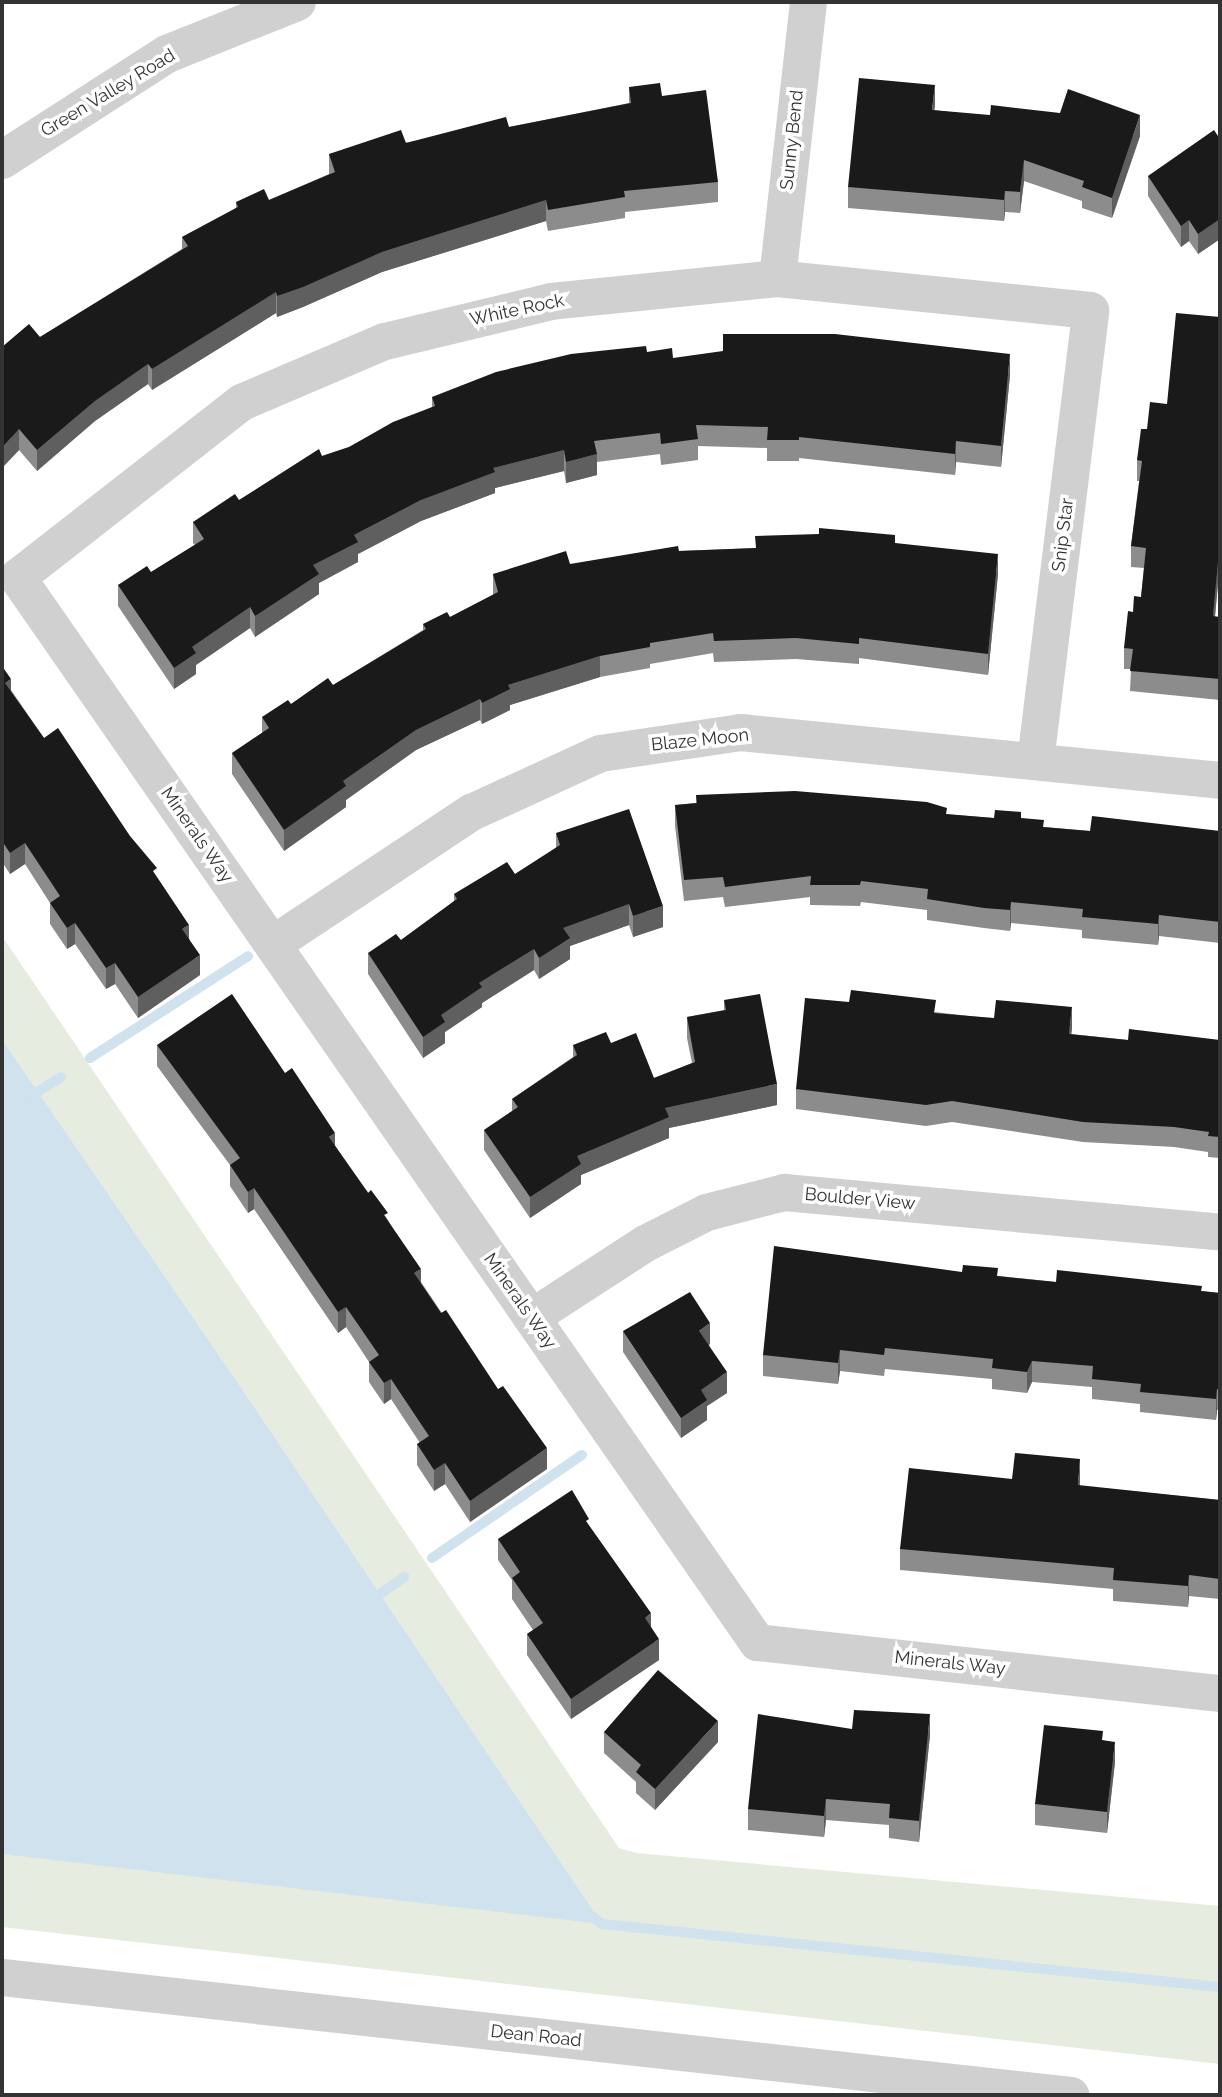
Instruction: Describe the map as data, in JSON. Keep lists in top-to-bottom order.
{
  "streets": {
    "street": [
      "Green Valley Road",
      "Sunny Bend",
      "White Rock",
      "Snip Star",
      "Blaze Moon",
      "Minerals Way",
      "Boulder View",
      "Dean Road"
    ]
  },
  "crossings": [
    ["Sunny Bend", "White Rock"],
    ["White Rock", "Snip Star"],
    ["White Rock", "Minerals Way"],
    ["Snip Star", "Blaze Moon"],
    ["Blaze Moon", "Minerals Way"],
    ["Minerals Way", "Boulder View"]
  ]
}
